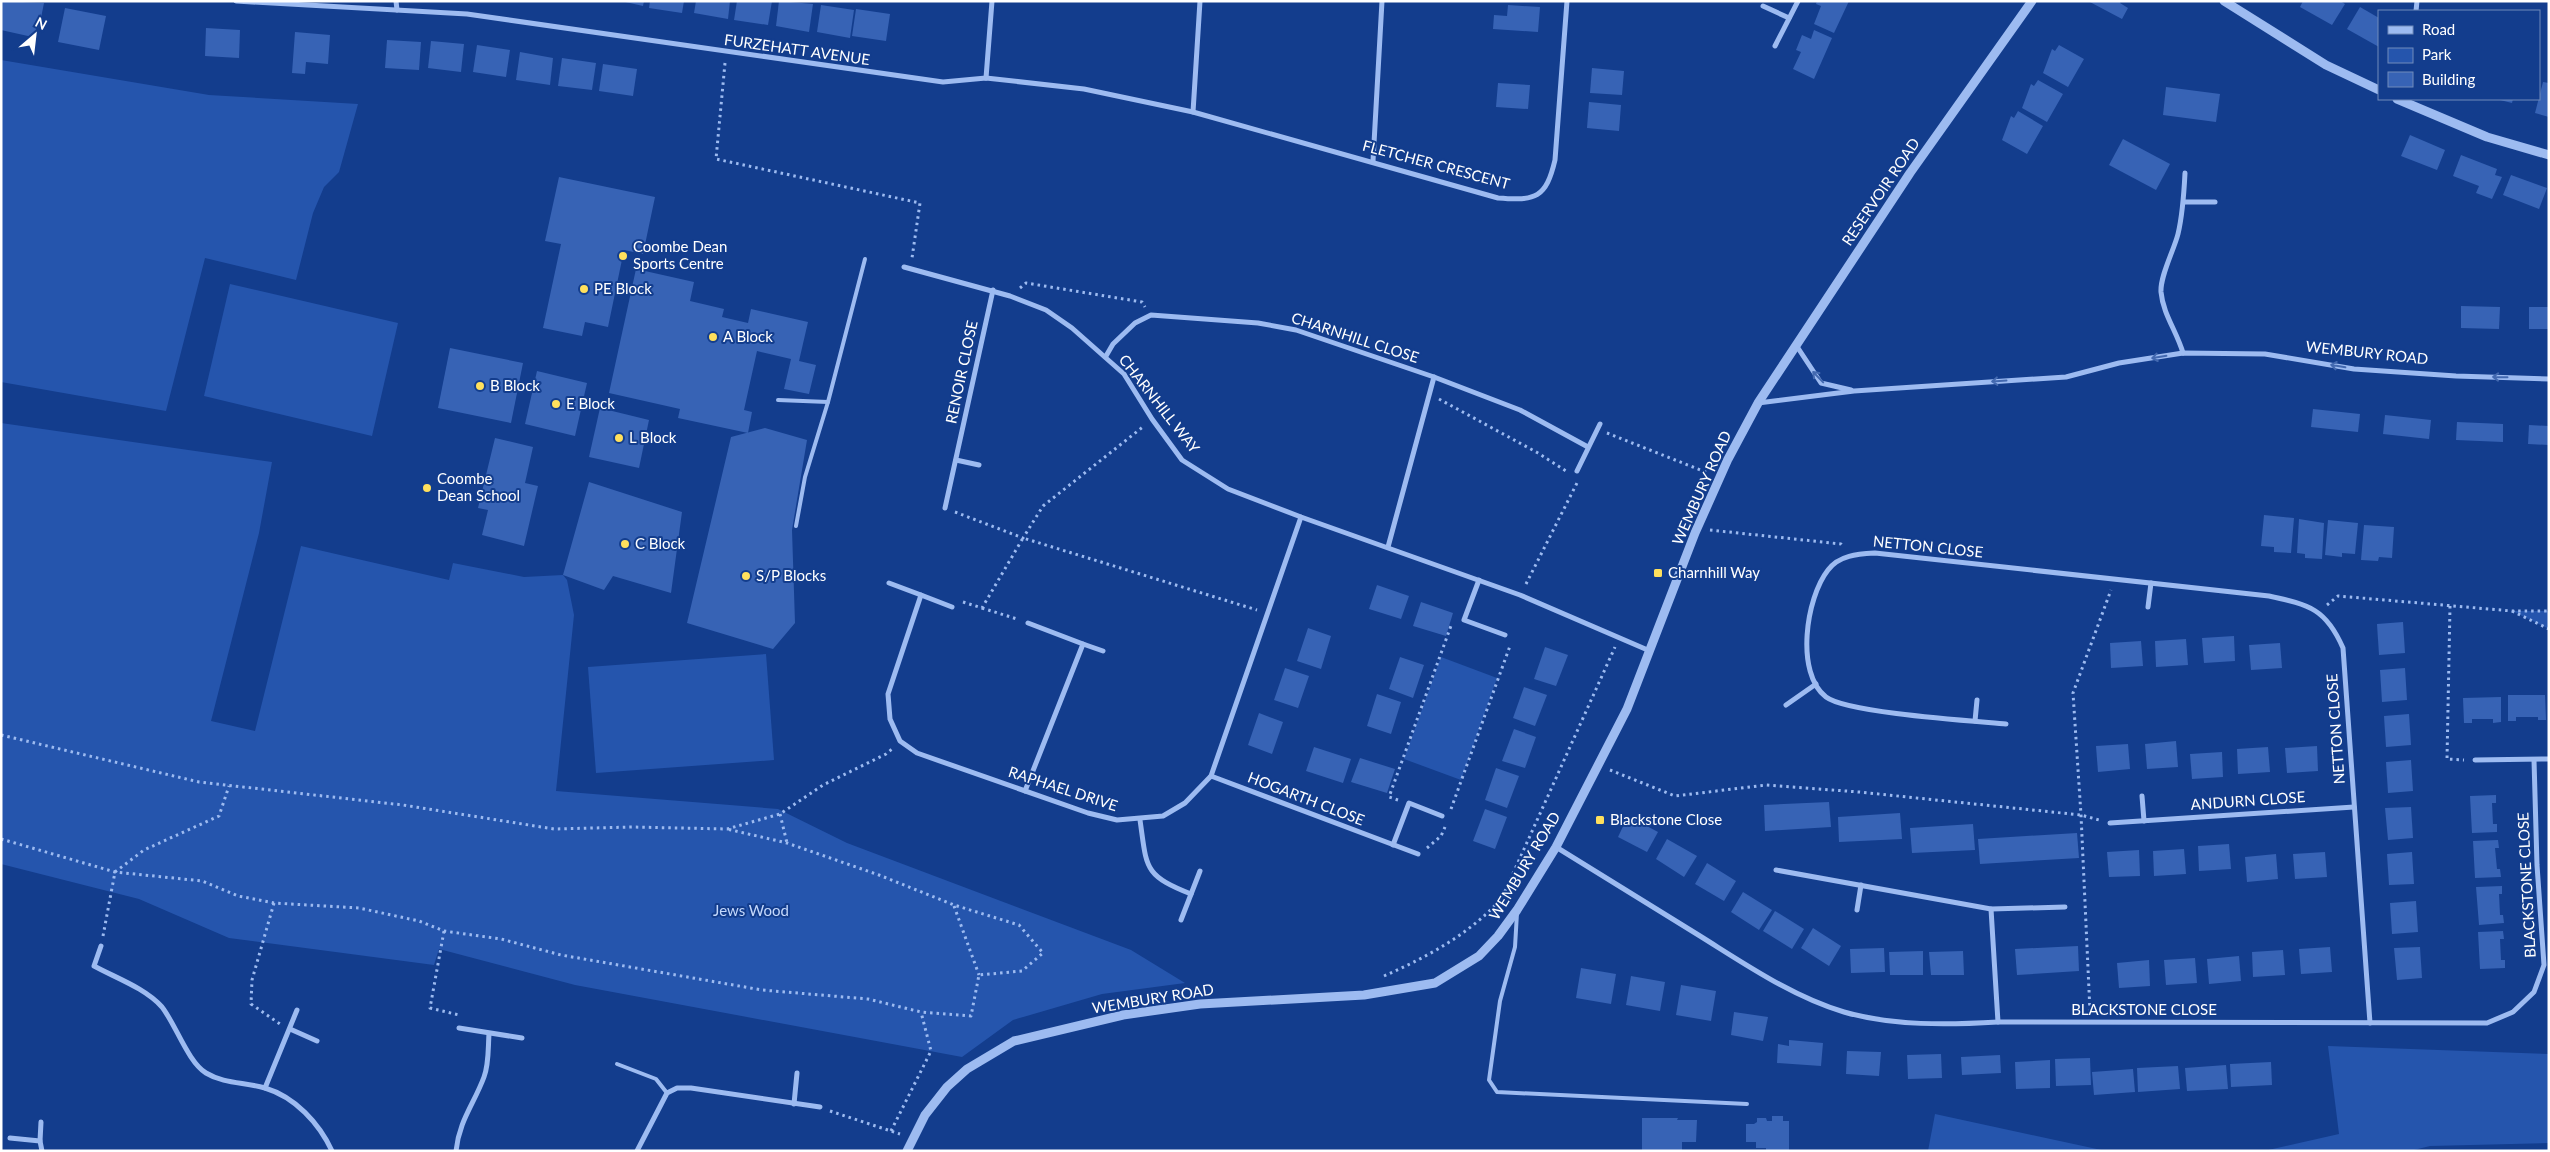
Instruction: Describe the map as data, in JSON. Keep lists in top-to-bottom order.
{
  "streets": {
    "street": [
      "FURZEHATT AVENUE",
      "FLETCHER CRESCENT",
      "RESERVOIR ROAD",
      "CHARNHILL CLOSE",
      "WEMBURY ROAD",
      "RENOIR CLOSE",
      "CHARNHILL WAY",
      "NETTON CLOSE",
      "RAPHAEL DRIVE",
      "HOGARTH CLOSE",
      "ANDURN CLOSE",
      "BLACKSTONE CLOSE"
    ]
  },
  "crossings": [
    ["FURZEHATT AVENUE", "FLETCHER CRESCENT"],
    ["RESERVOIR ROAD", "WEMBURY ROAD"],
    ["CHARNHILL CLOSE", "CHARNHILL WAY"],
    ["WEMBURY ROAD", "CHARNHILL WAY"],
    ["WEMBURY ROAD", "BLACKSTONE CLOSE"],
    ["RENOIR CLOSE", "CHARNHILL WAY"],
    ["CHARNHILL WAY", "RAPHAEL DRIVE"],
    ["NETTON CLOSE", "ANDURN CLOSE"],
    ["NETTON CLOSE", "BLACKSTONE CLOSE"],
    ["RAPHAEL DRIVE", "HOGARTH CLOSE"]
  ],
  "one_way": ["WEMBURY ROAD"],
  "parks": ["Jews Wood"],
  "places": {
    "other": [
      "Coombe Dean Sports Centre",
      "PE Block",
      "A Block",
      "B Block",
      "E Block",
      "L Block",
      "Coombe Dean School",
      "C Block",
      "S/P Blocks"
    ],
    "transit": ["Charnhill Way", "Blackstone Close"]
  },
  "legend": ["Road", "Park", "Building"],
  "north": "top right"
}
